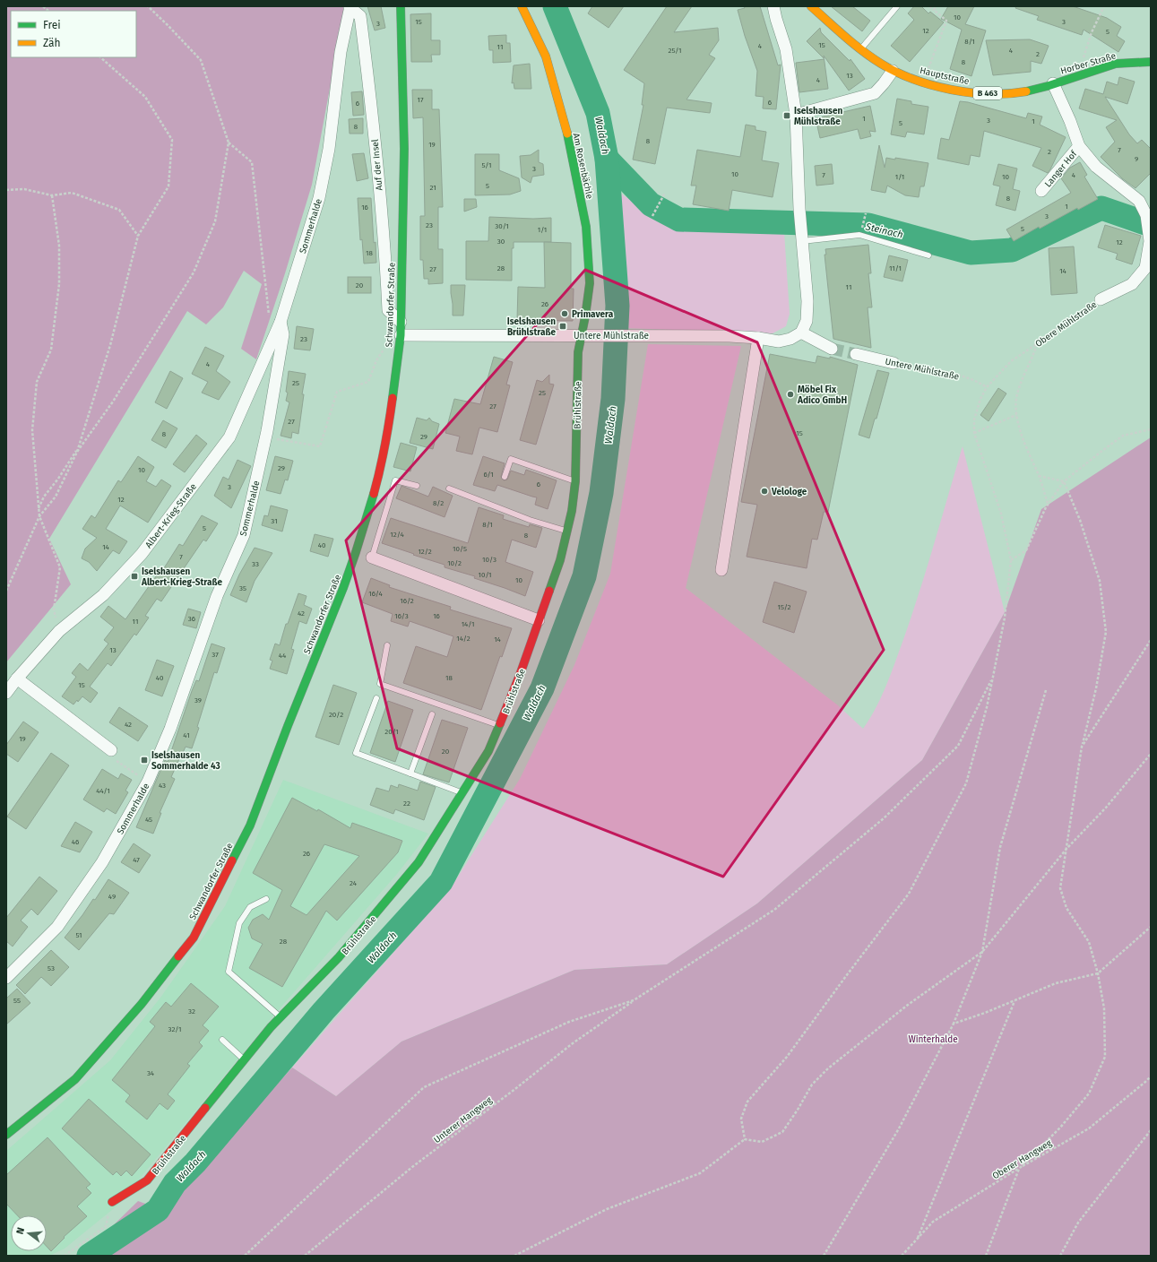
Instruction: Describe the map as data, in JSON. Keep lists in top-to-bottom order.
{
  "streets": {
    "main road": [
      "Horber Straße",
      "Hauptstraße",
      "B 463",
      "Am Rosenbächle",
      "Schwandorfer Straße",
      "Brühlstraße"
    ],
    "street": [
      "Auf der Insel",
      "Langer Hof",
      "Sommerhalde",
      "Obere Mühlstraße",
      "Untere Mühlstraße",
      "Albert-Krieg-Straße"
    ],
    "path": ["Unterer Hangweg", "Oberer Hangweg"]
  },
  "crossings": [
    ["Horber Straße", "Hauptstraße"],
    ["Horber Straße", "Obere Mühlstraße"],
    ["Hauptstraße", "Obere Mühlstraße"],
    ["Auf der Insel", "Sommerhalde"],
    ["Auf der Insel", "Schwandorfer Straße"],
    ["Am Rosenbächle", "Untere Mühlstraße"],
    ["Am Rosenbächle", "Brühlstraße"],
    ["Langer Hof", "Obere Mühlstraße"],
    ["Sommerhalde", "Albert-Krieg-Straße"],
    ["Schwandorfer Straße", "Untere Mühlstraße"],
    ["Obere Mühlstraße", "Untere Mühlstraße"],
    ["Untere Mühlstraße", "Brühlstraße"]
  ],
  "water": ["Waldach", "Steinach"],
  "parks": ["Winterhalde"],
  "places": {
    "transit": [
      "Iselshausen Mühlstraße",
      "Iselshausen Brühlstraße",
      "Iselshausen Albert-Krieg-Straße",
      "Iselshausen Sommerhalde 43"
    ],
    "other": ["Primavera", "Möbel Fix Adico GmbH", "Velologe"]
  },
  "house_numbers": [
    "10",
    "15",
    "3",
    "3",
    "12",
    "5",
    "8/1",
    "15",
    "4",
    "11",
    "25/1",
    "4",
    "2",
    "8",
    "13",
    "4",
    "17",
    "6",
    "6",
    "1",
    "3",
    "1",
    "5",
    "8",
    "8",
    "19",
    "7",
    "2",
    "9",
    "5/1",
    "3",
    "10",
    "7",
    "4",
    "1/1",
    "10",
    "5",
    "21",
    "8",
    "1",
    "16",
    "3",
    "23",
    "30/1",
    "5",
    "1/1",
    "30",
    "12",
    "18",
    "28",
    "11/1",
    "27",
    "14",
    "20",
    "11",
    "26",
    "23",
    "4",
    "25",
    "25",
    "27",
    "27",
    "15",
    "8",
    "29",
    "29",
    "10",
    "6/1",
    "6",
    "3",
    "12",
    "8/2",
    "31",
    "8/1",
    "5",
    "12/4",
    "8",
    "40",
    "14",
    "10/5",
    "12/2",
    "7",
    "10/3",
    "10/2",
    "33",
    "10/1",
    "10",
    "35",
    "16/4",
    "16/2",
    "15/2",
    "42",
    "16/3",
    "16",
    "36",
    "11",
    "14/1",
    "14/2",
    "14",
    "13",
    "37",
    "44",
    "40",
    "18",
    "15",
    "39",
    "20/2",
    "42",
    "20/1",
    "41",
    "19",
    "20",
    "43",
    "44/1",
    "22",
    "45",
    "46",
    "26",
    "47",
    "24",
    "49",
    "51",
    "28",
    "53",
    "55",
    "32",
    "32/1",
    "34"
  ],
  "legend": ["Frei", "Zäh"],
  "north": "left"
}
